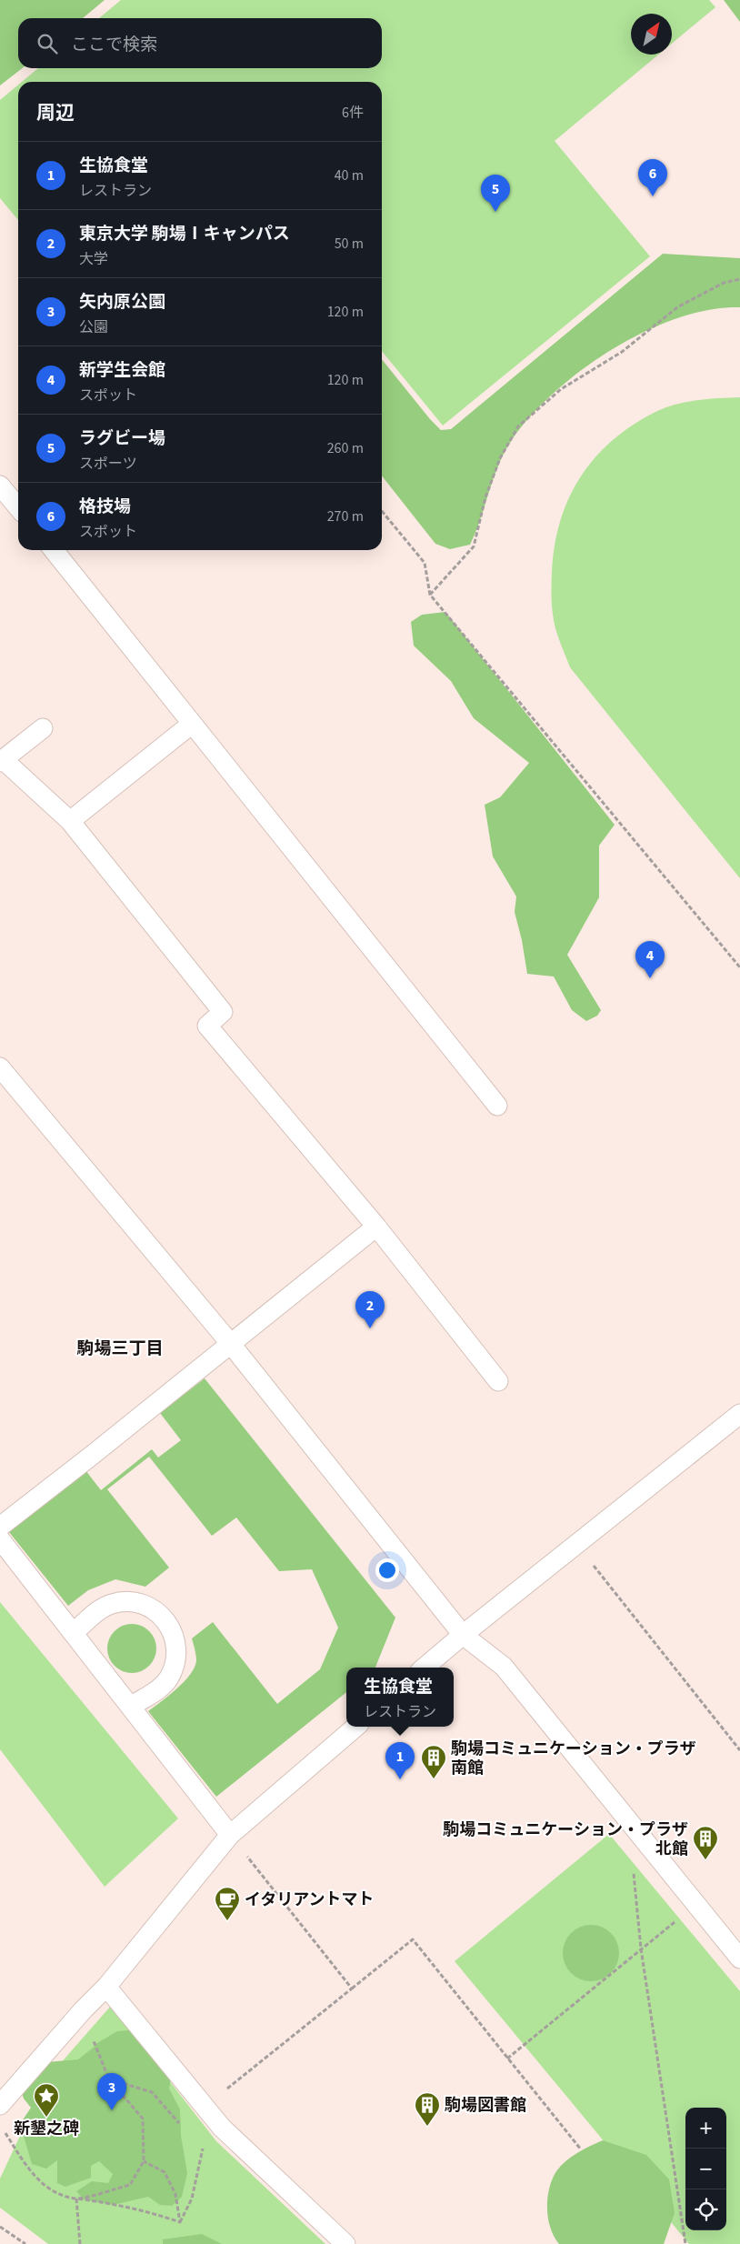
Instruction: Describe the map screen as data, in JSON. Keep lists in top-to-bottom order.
{
  "districts": ["駒場三丁目"],
  "places": {
    "building": ["駒場コミュニケーション・プラザ 南館", "駒場コミュニケーション・プラザ 北館", "駒場図書館"],
    "cafe": ["イタリアントマト"],
    "place": ["新墾之碑"]
  },
  "north": "top right",
  "page": {
    "search": "ここで検索",
    "heading": ["周辺", "6件"],
    "list": [
      {
        "mark": "1",
        "name": "生協食堂",
        "note": "レストラン",
        "value": "40 m"
      },
      {
        "mark": "2",
        "name": "東京大学 駒場Ⅰキャンパス",
        "note": "大学",
        "value": "50 m"
      },
      {
        "mark": "3",
        "name": "矢内原公園",
        "note": "公園",
        "value": "120 m"
      },
      {
        "mark": "4",
        "name": "新学生会館",
        "note": "スポット",
        "value": "120 m"
      },
      {
        "mark": "5",
        "name": "ラグビー場",
        "note": "スポーツ",
        "value": "260 m"
      },
      {
        "mark": "6",
        "name": "格技場",
        "note": "スポット",
        "value": "270 m"
      }
    ],
    "pins": [
      "6",
      "5",
      "4",
      "2",
      "1",
      "3"
    ],
    "popup": ["生協食堂", "レストラン"],
    "map_buttons": ["+", "−"]
  }
}
